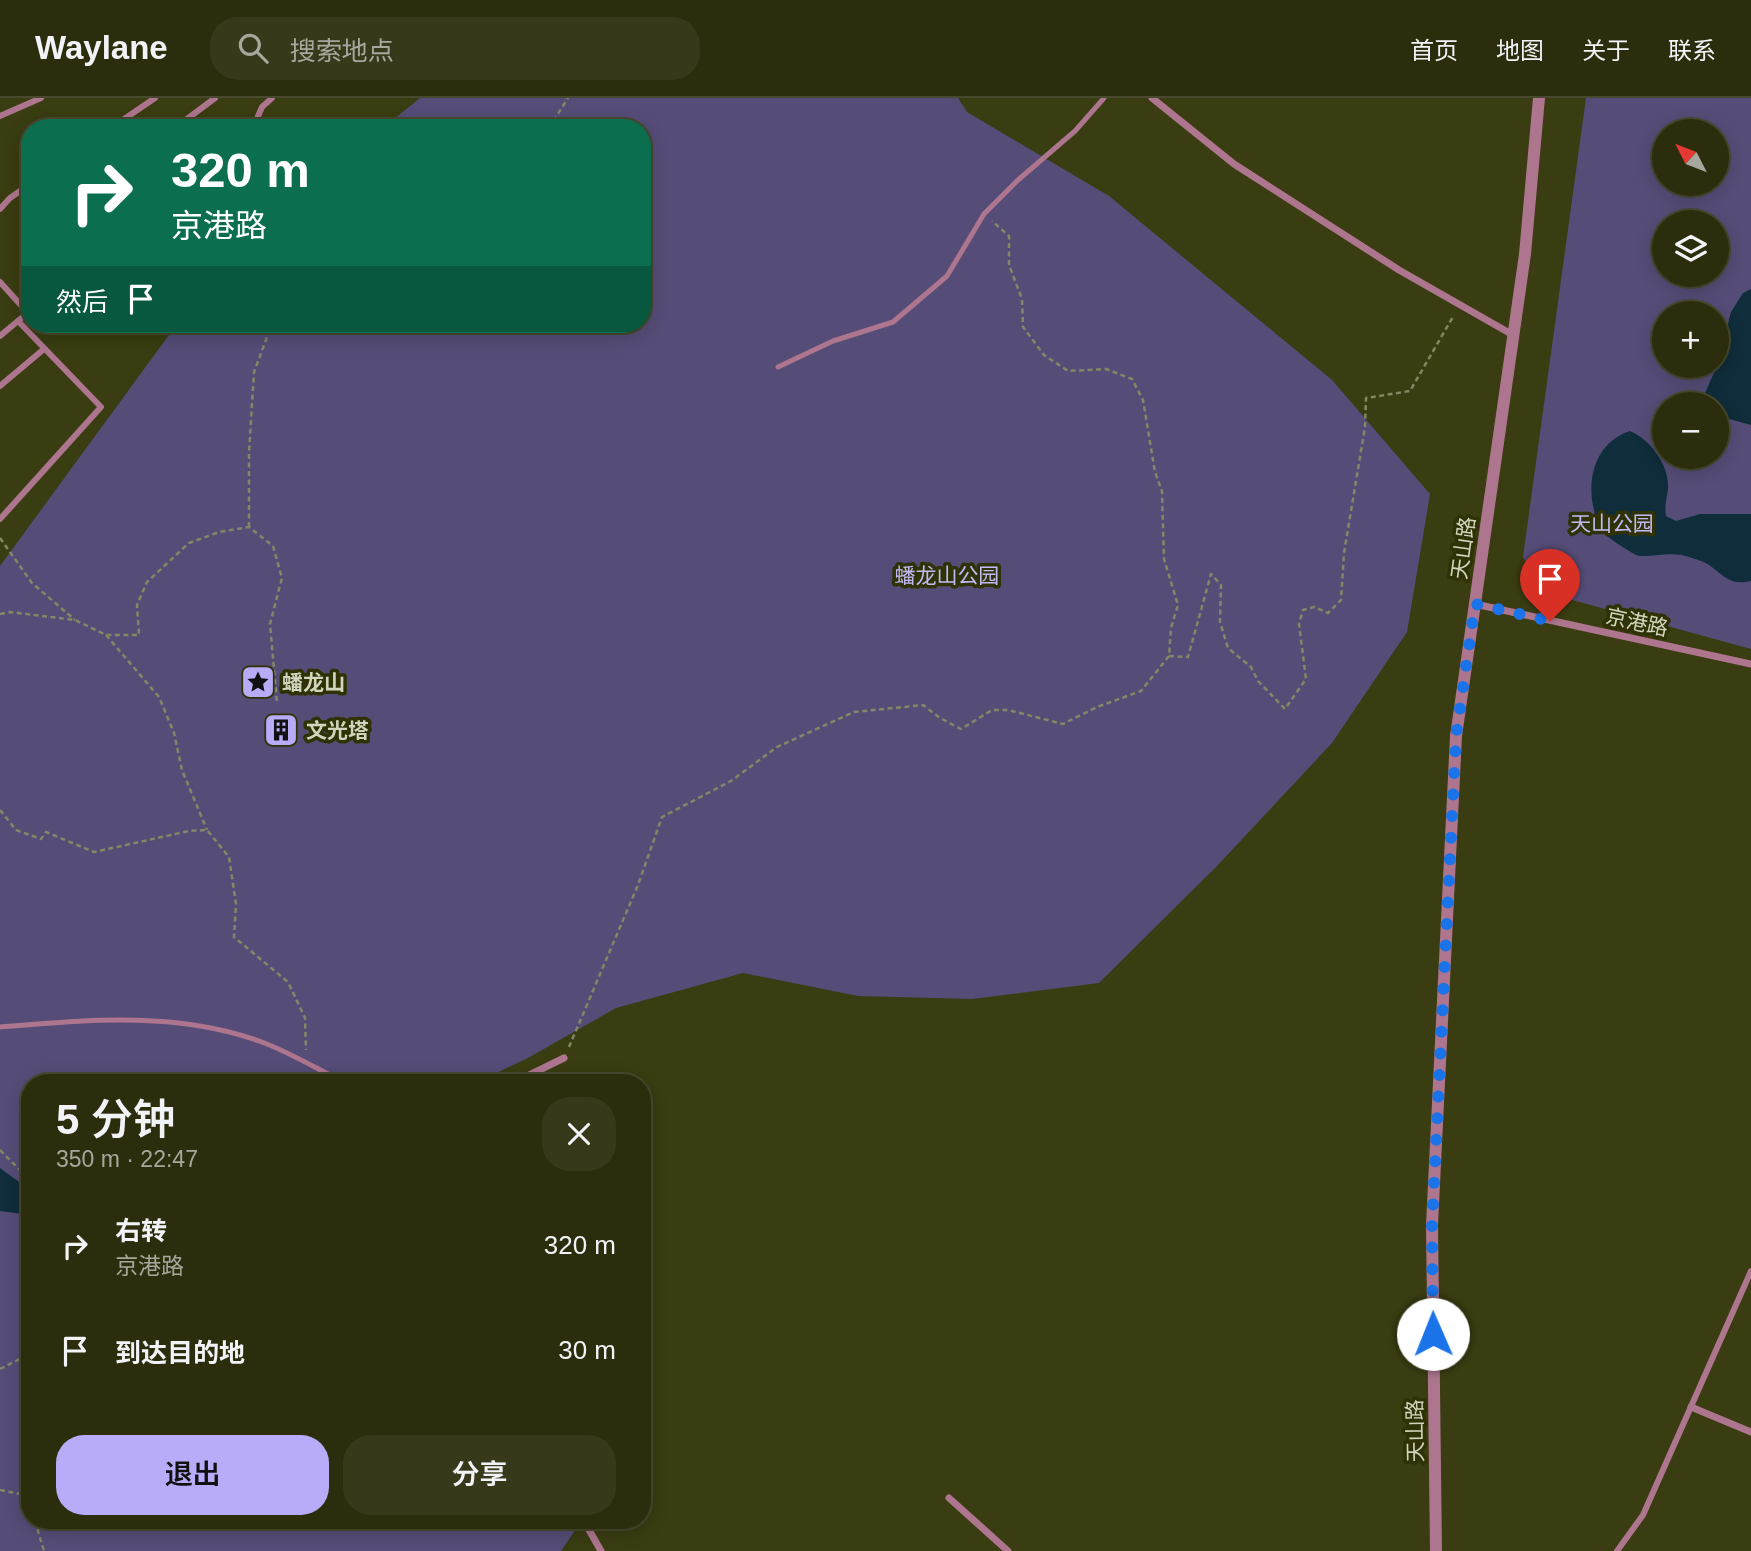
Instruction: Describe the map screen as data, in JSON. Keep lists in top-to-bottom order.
{
  "streets": {
    "street": ["天山路", "京港路"]
  },
  "crossings": [
    ["天山路", "京港路"]
  ],
  "parks": ["天山公园", "蟠龙山公园"],
  "places": {
    "place": ["蟠龙山"],
    "building": ["文光塔"]
  },
  "north": "top left",
  "page": {
    "header": "Waylane",
    "search": "搜索地点",
    "nav": [
      "首页",
      "地图",
      "关于",
      "联系"
    ],
    "map_buttons": ["+", "−"],
    "turn": ["320 m", "京港路"],
    "then": "然后",
    "heading": ["5 分钟", "350 m · 22:47"],
    "list": [
      {
        "name": "右转",
        "note": "京港路",
        "value": "320 m"
      },
      {
        "name": "到达目的地",
        "value": "30 m"
      }
    ],
    "buttons": ["退出", "分享"]
  }
}
